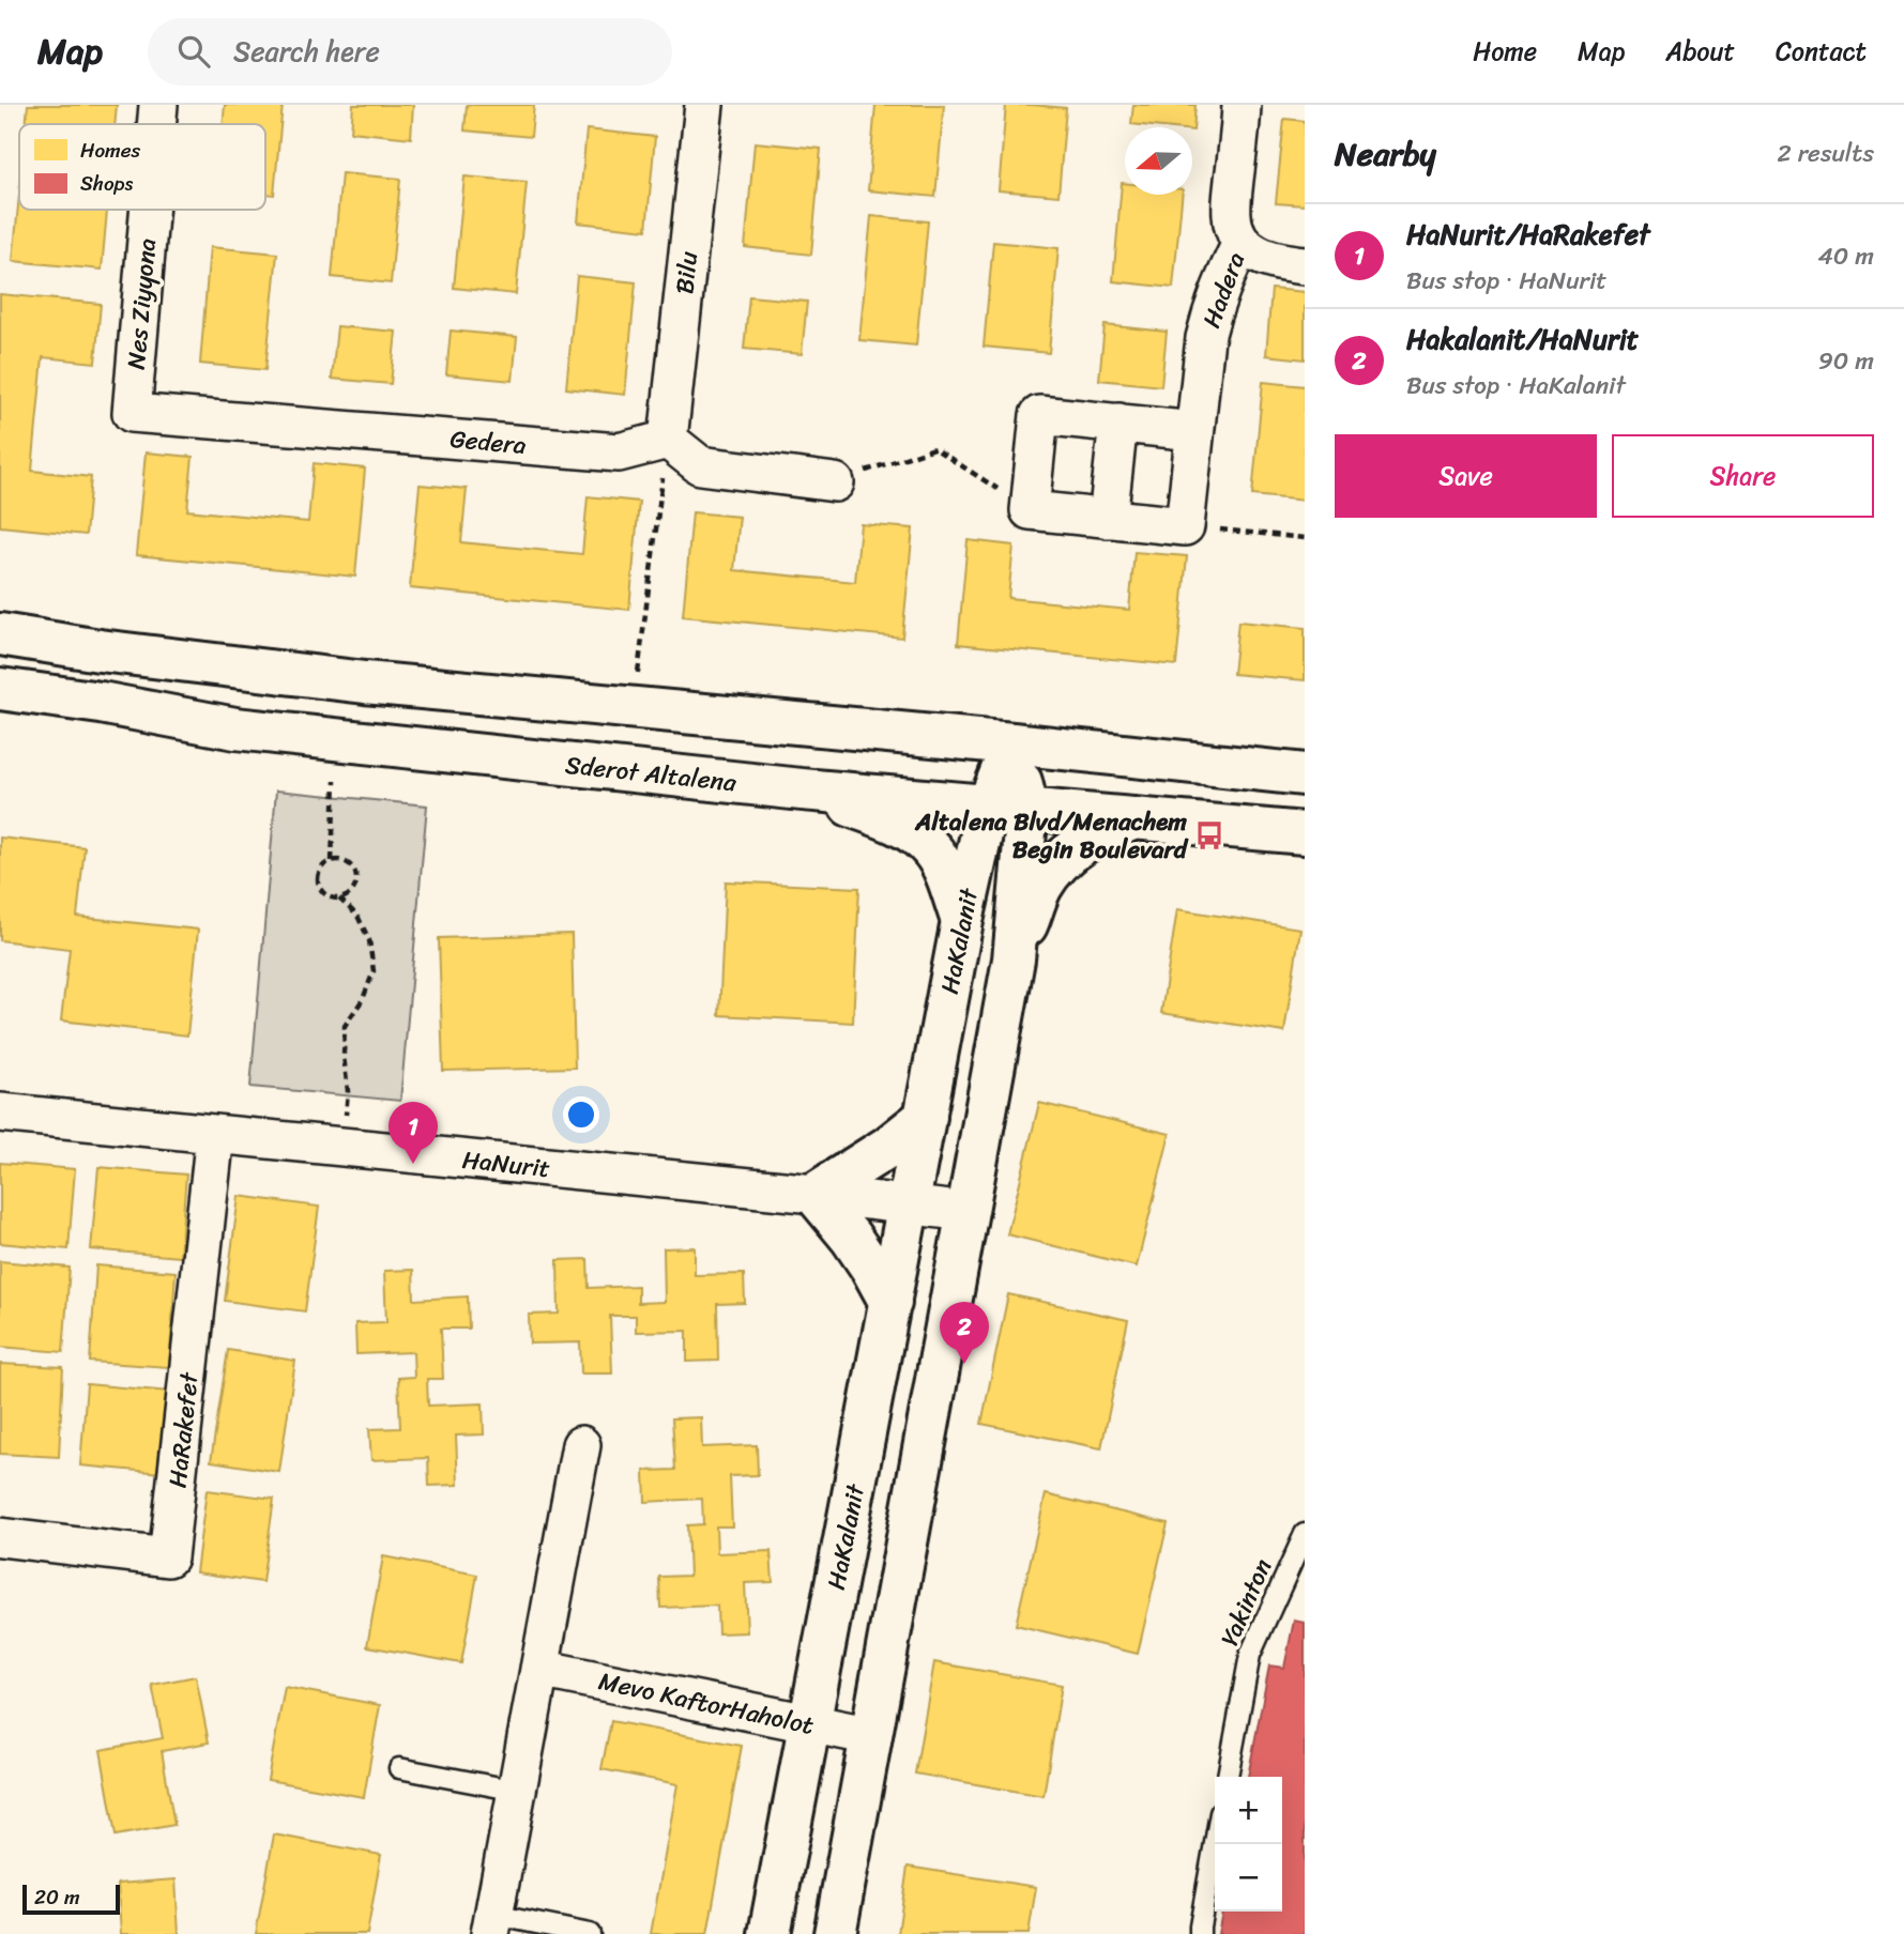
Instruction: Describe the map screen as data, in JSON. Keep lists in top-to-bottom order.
{
  "streets": {
    "main road": ["Sderot Altalena", "HaKalanit"],
    "street": [
      "Bilu",
      "Hadera",
      "Nes Ziyyona",
      "Gedera",
      "HaNurit",
      "HaRakefet",
      "Mevo KaftorHaholot"
    ],
    "lane": ["Yakinton"]
  },
  "crossings": [
    ["Bilu", "Gedera"],
    ["Nes Ziyyona", "Gedera"],
    ["Sderot Altalena", "HaKalanit"],
    ["HaKalanit", "HaNurit"],
    ["HaKalanit", "Mevo KaftorHaholot"],
    ["HaNurit", "HaRakefet"]
  ],
  "places": {
    "bus stop": ["Altalena Blvd/Menachem Begin Boulevard"]
  },
  "legend": ["Homes", "Shops"],
  "scale_bar": "20 m",
  "north": "left",
  "page": {
    "header": "Map",
    "search": "Search here",
    "nav": [
      "Home",
      "Map",
      "About",
      "Contact"
    ],
    "heading": ["Nearby", "2 results"],
    "list": [
      {
        "mark": "1",
        "name": "HaNurit/HaRakefet",
        "note": "Bus stop · HaNurit",
        "value": "40 m"
      },
      {
        "mark": "2",
        "name": "Hakalanit/HaNurit",
        "note": "Bus stop · HaKalanit",
        "value": "90 m"
      }
    ],
    "buttons": ["Save", "Share"],
    "pins": ["1", "2"],
    "map_buttons": ["+", "−"],
    "scale": "20 m"
  }
}
